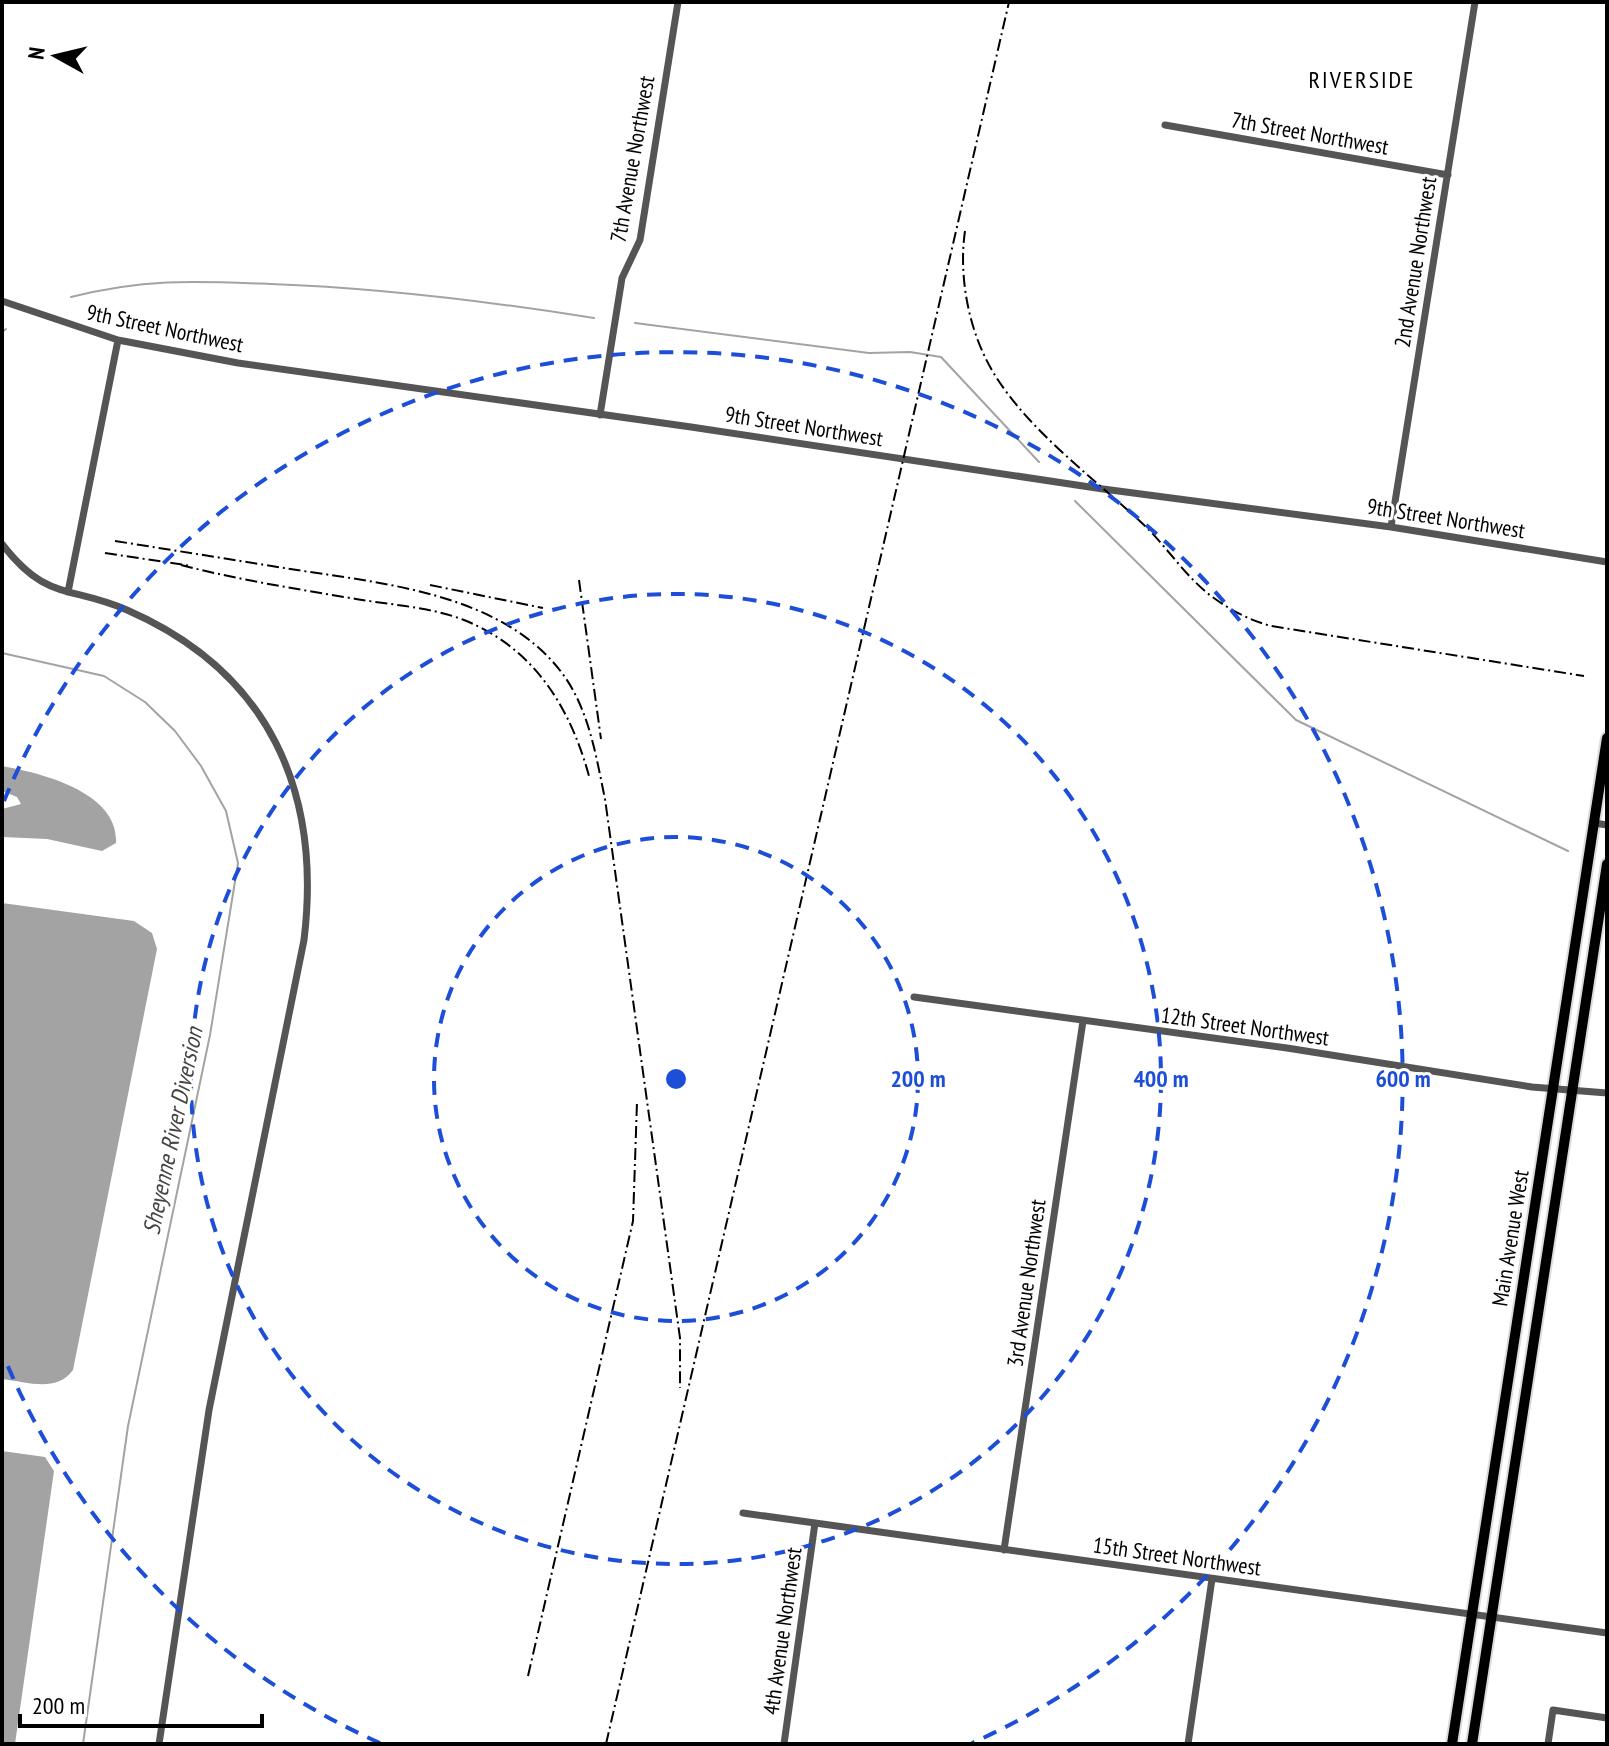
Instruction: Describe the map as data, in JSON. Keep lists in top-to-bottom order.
{
  "streets": {
    "main road": ["Main Avenue West"],
    "street": [
      "7th Street Northwest",
      "7th Avenue Northwest",
      "2nd Avenue Northwest",
      "9th Street Northwest",
      "12th Street Northwest",
      "3rd Avenue Northwest",
      "15th Street Northwest",
      "4th Avenue Northwest"
    ]
  },
  "crossings": [
    ["7th Street Northwest", "2nd Avenue Northwest"],
    ["7th Avenue Northwest", "9th Street Northwest"],
    ["2nd Avenue Northwest", "9th Street Northwest"],
    ["12th Street Northwest", "Main Avenue West"],
    ["12th Street Northwest", "3rd Avenue Northwest"],
    ["Main Avenue West", "15th Street Northwest"],
    ["3rd Avenue Northwest", "15th Street Northwest"],
    ["15th Street Northwest", "4th Avenue Northwest"]
  ],
  "districts": ["RIVERSIDE"],
  "water": ["Sheyenne River Diversion"],
  "scale_bar": "200 m",
  "north": "left",
  "rings": ["200 m", "400 m", "600 m"]
}
